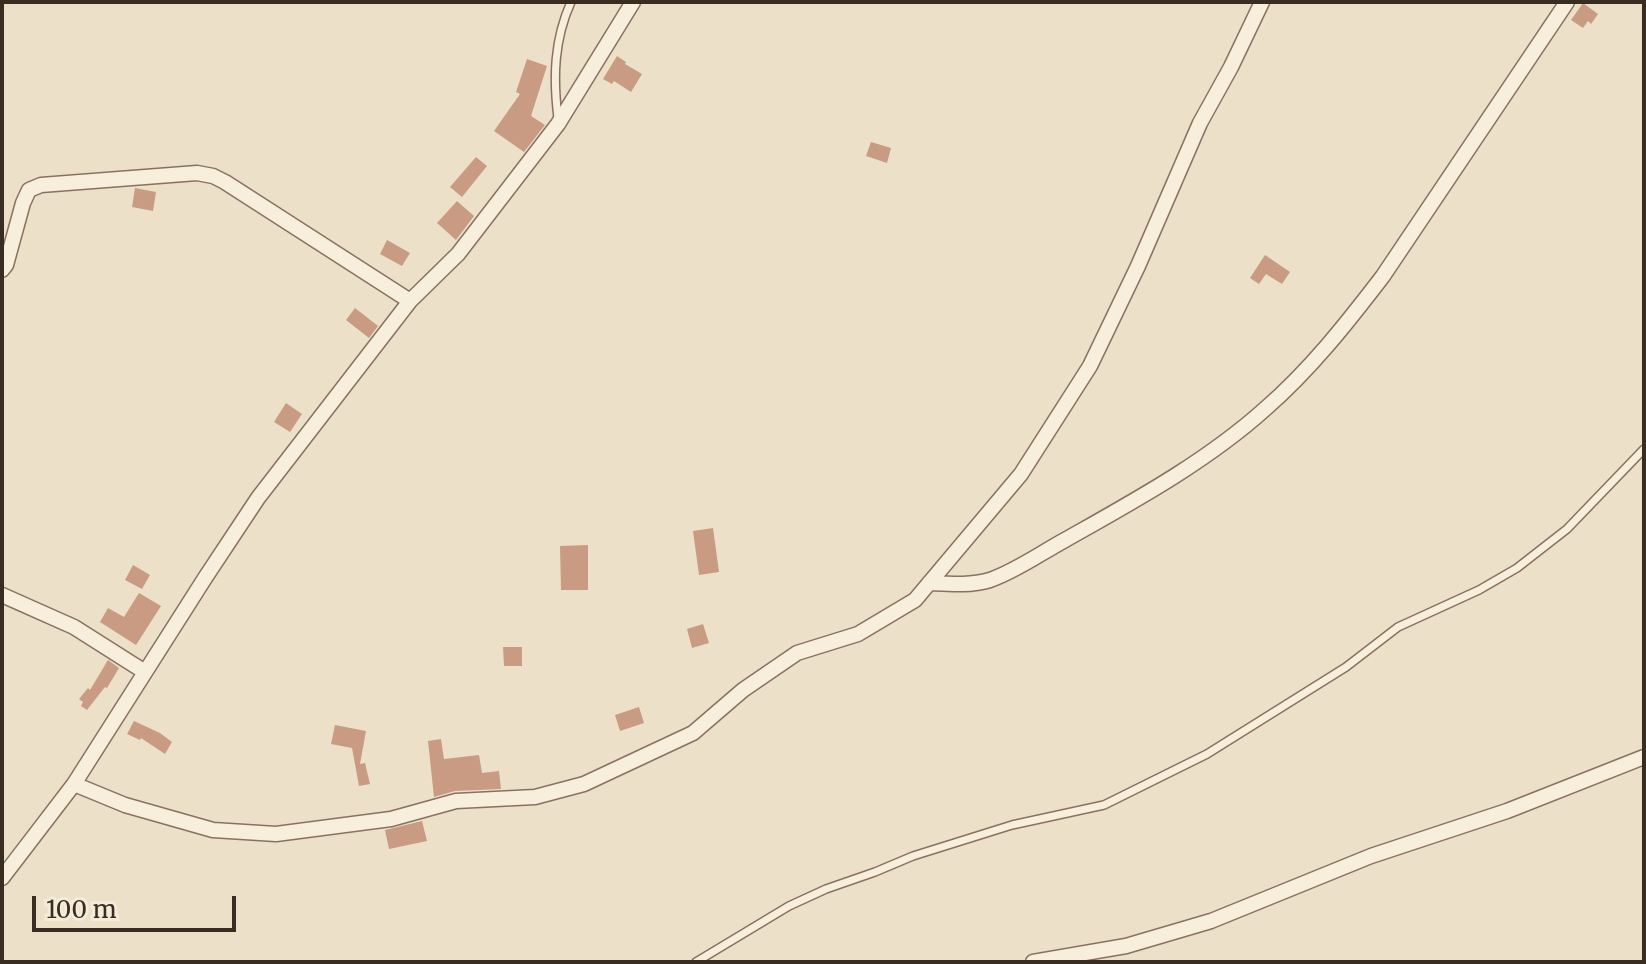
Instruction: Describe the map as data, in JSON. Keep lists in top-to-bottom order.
{
  "scale_bar": "100 m"
}
